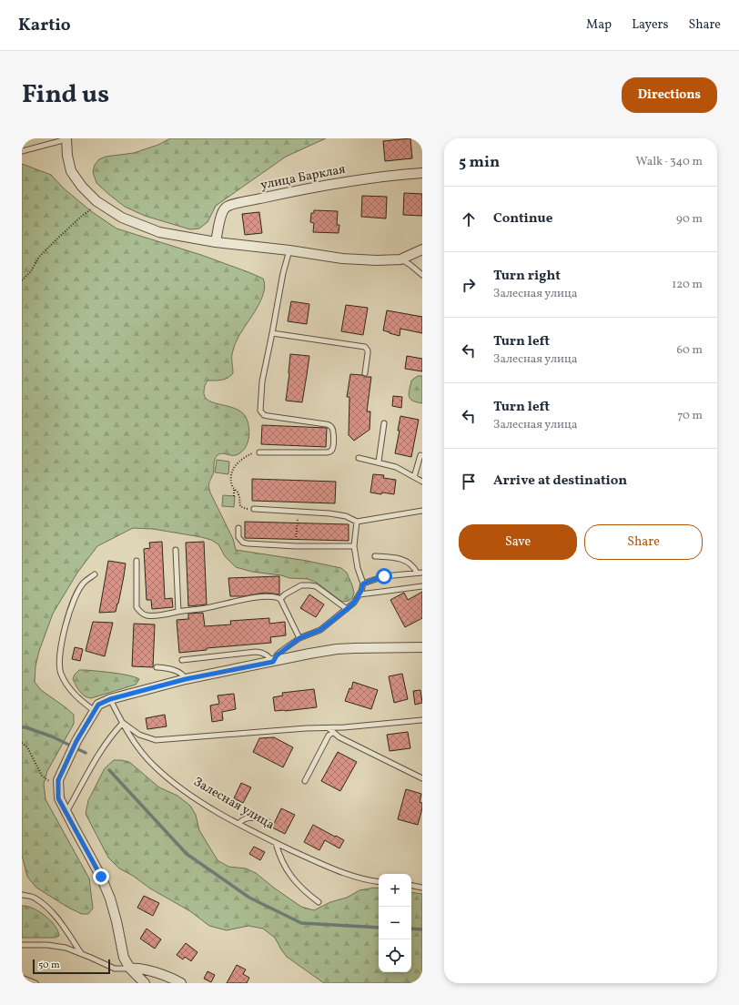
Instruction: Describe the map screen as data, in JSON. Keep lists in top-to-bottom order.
{
  "streets": {
    "street": ["улица Барклая"],
    "lane": ["Залесная улица"]
  },
  "scale_bar": "50 m",
  "page": {
    "header": "Kartio",
    "nav": ["Map", "Layers", "Share"],
    "title": "Find us",
    "buttons": [
      "Directions",
      ["Save", "Share"]
    ],
    "heading": ["5 min", "Walk · 340 m"],
    "list": [
      ["Continue", "90 m"],
      ["Turn right", "Залесная улица", "120 m"],
      ["Turn left", "Залесная улица", "60 m"],
      ["Turn left", "Залесная улица", "70 m"],
      "Arrive at destination"
    ],
    "map_buttons": ["+", "−"],
    "scale": "50 m"
  }
}
